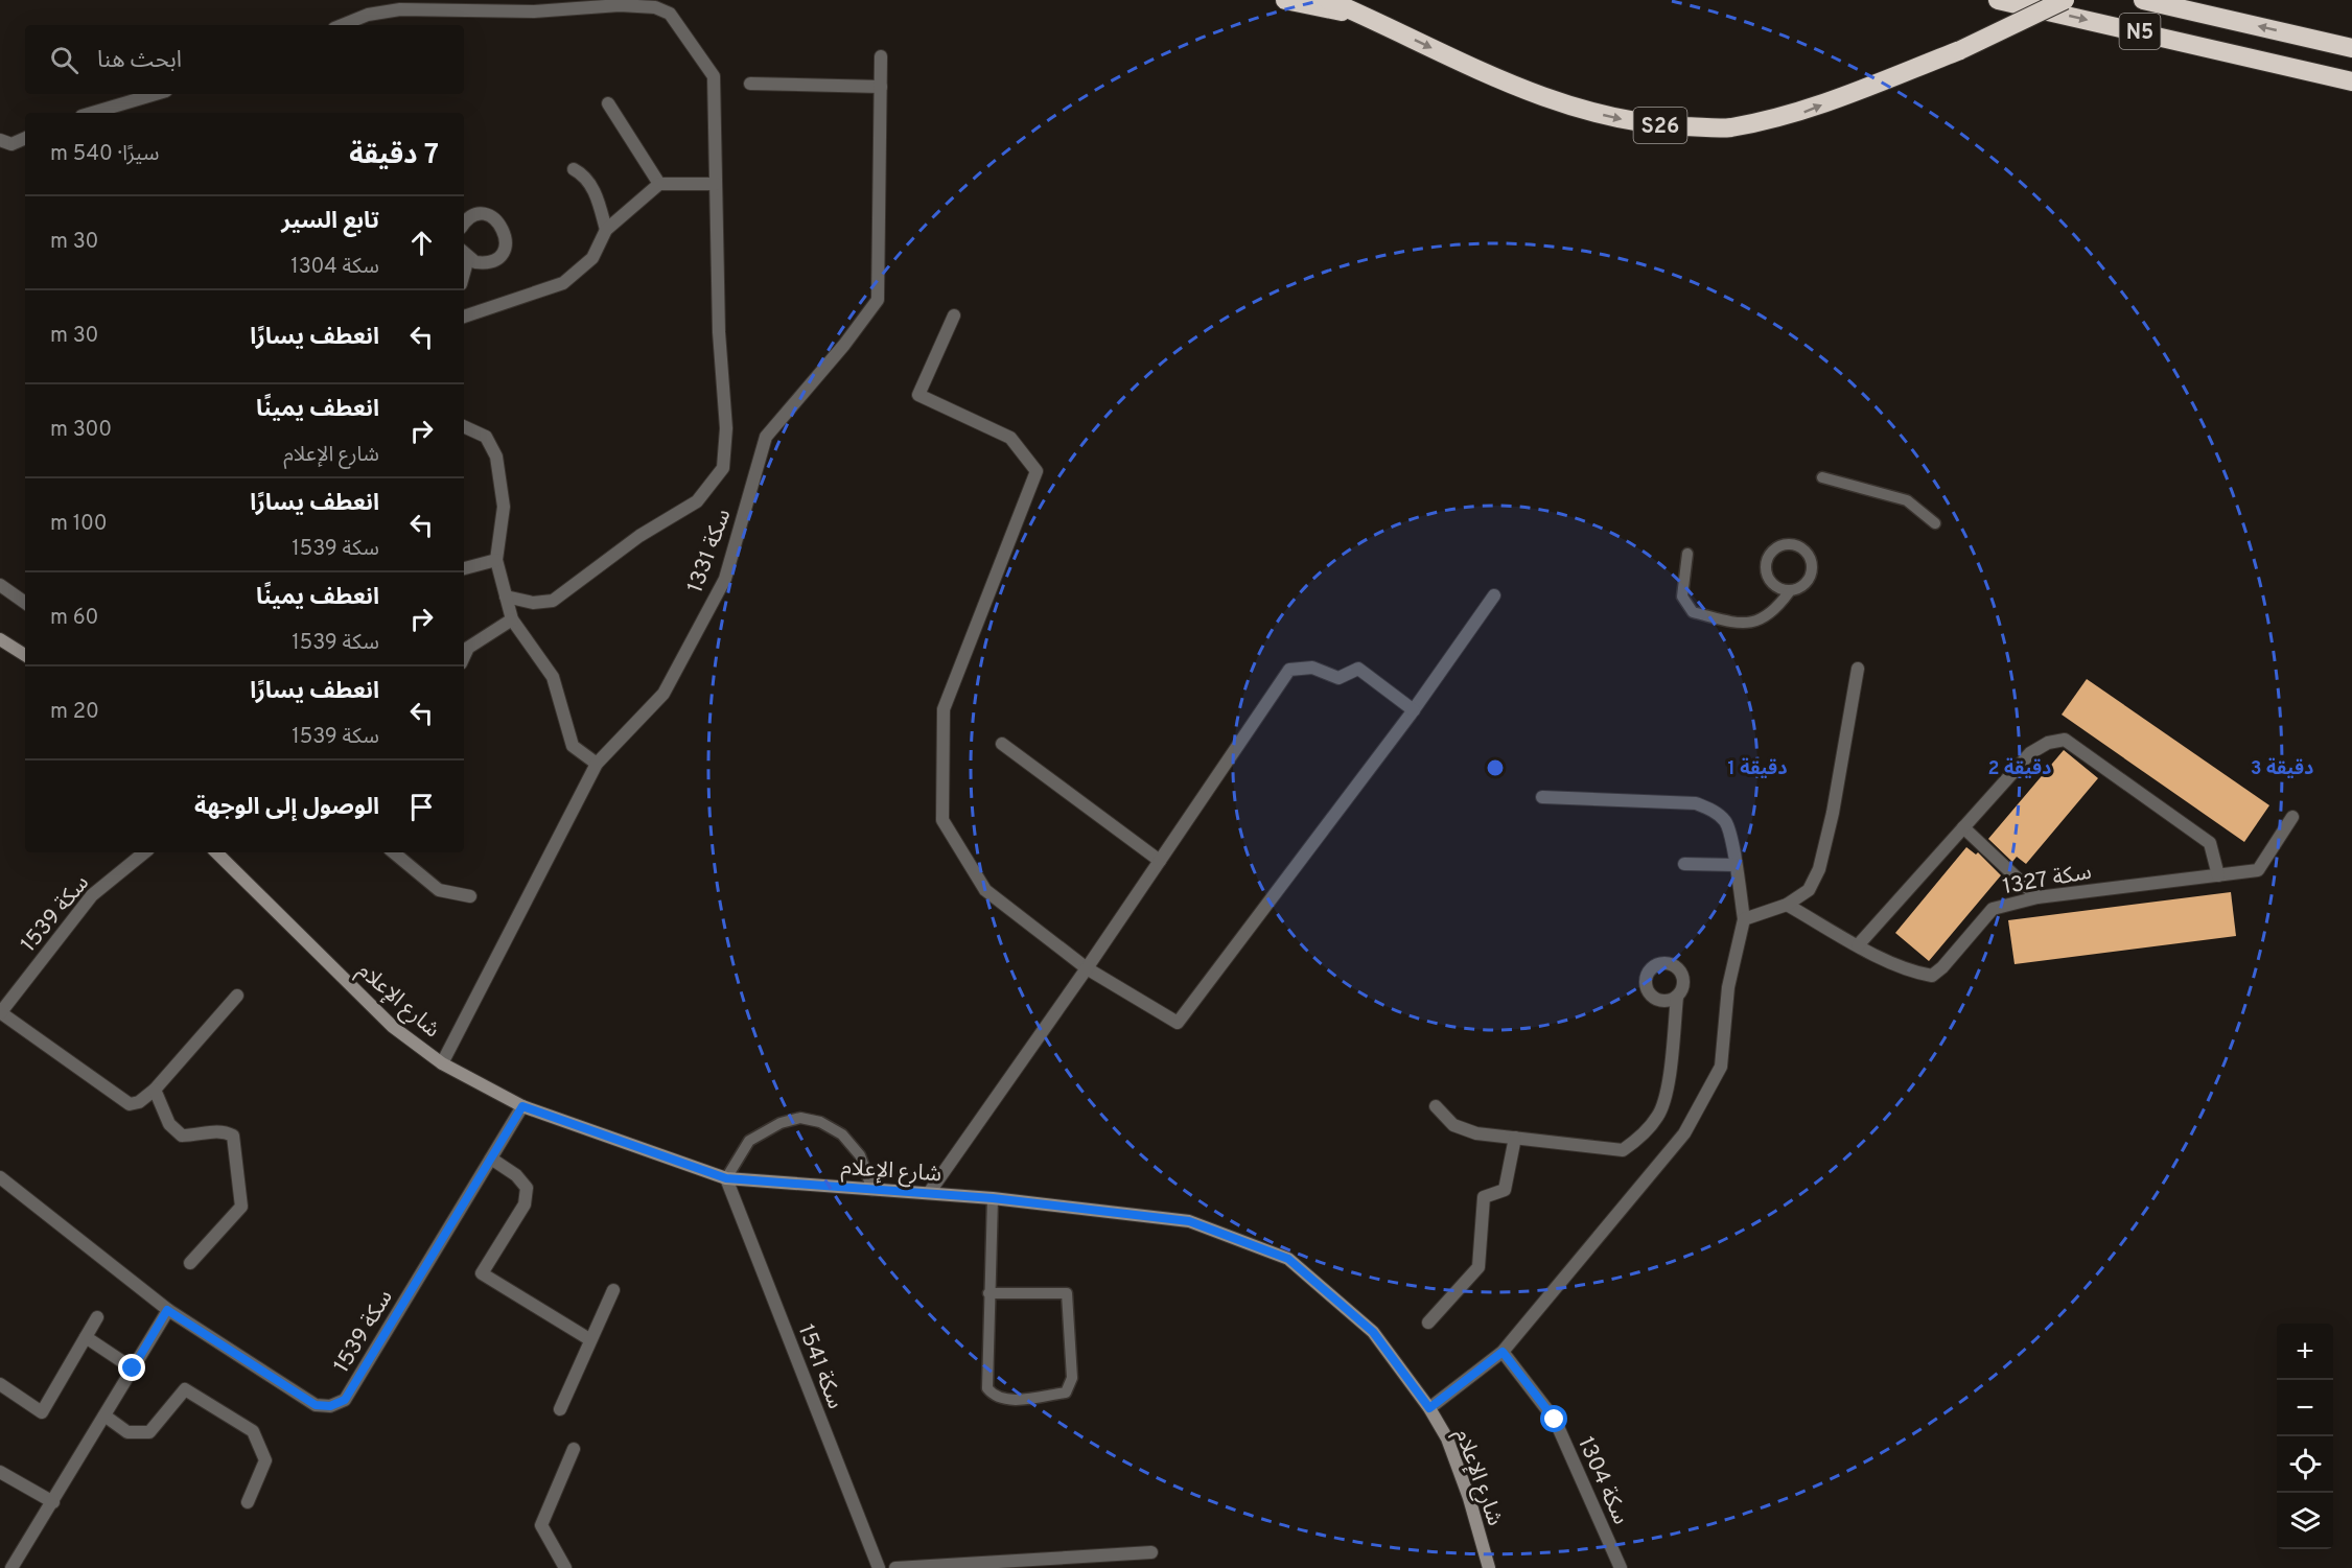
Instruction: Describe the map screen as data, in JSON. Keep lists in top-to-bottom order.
{
  "streets": {
    "highway": ["N5", "S26"],
    "main road": ["شارع الإعلام"],
    "street": [
      "سكة 1331",
      "سكة 1327",
      "سكة 1539",
      "سكة 1541",
      "سكة 1304"
    ]
  },
  "crossings": [
    ["سكة 1331", "شارع الإعلام"],
    ["سكة 1539", "شارع الإعلام"],
    ["شارع الإعلام", "سكة 1541"]
  ],
  "page": {
    "search": "ابحث هنا",
    "heading": ["7 دقيقة", "سيرًا · 540 m"],
    "list": [
      ["تابع السير", "سكة 1304", "30 m"],
      ["انعطف يسارًا", "30 m"],
      ["انعطف يمينًا", "شارع الإعلام", "300 m"],
      ["انعطف يسارًا", "سكة 1539", "100 m"],
      ["انعطف يمينًا", "سكة 1539", "60 m"],
      ["انعطف يسارًا", "سكة 1539", "20 m"],
      "الوصول إلى الوجهة"
    ],
    "map_buttons": ["+", "−"]
  },
  "rings": ["1 دقيقة", "2 دقيقة", "3 دقيقة"]
}
